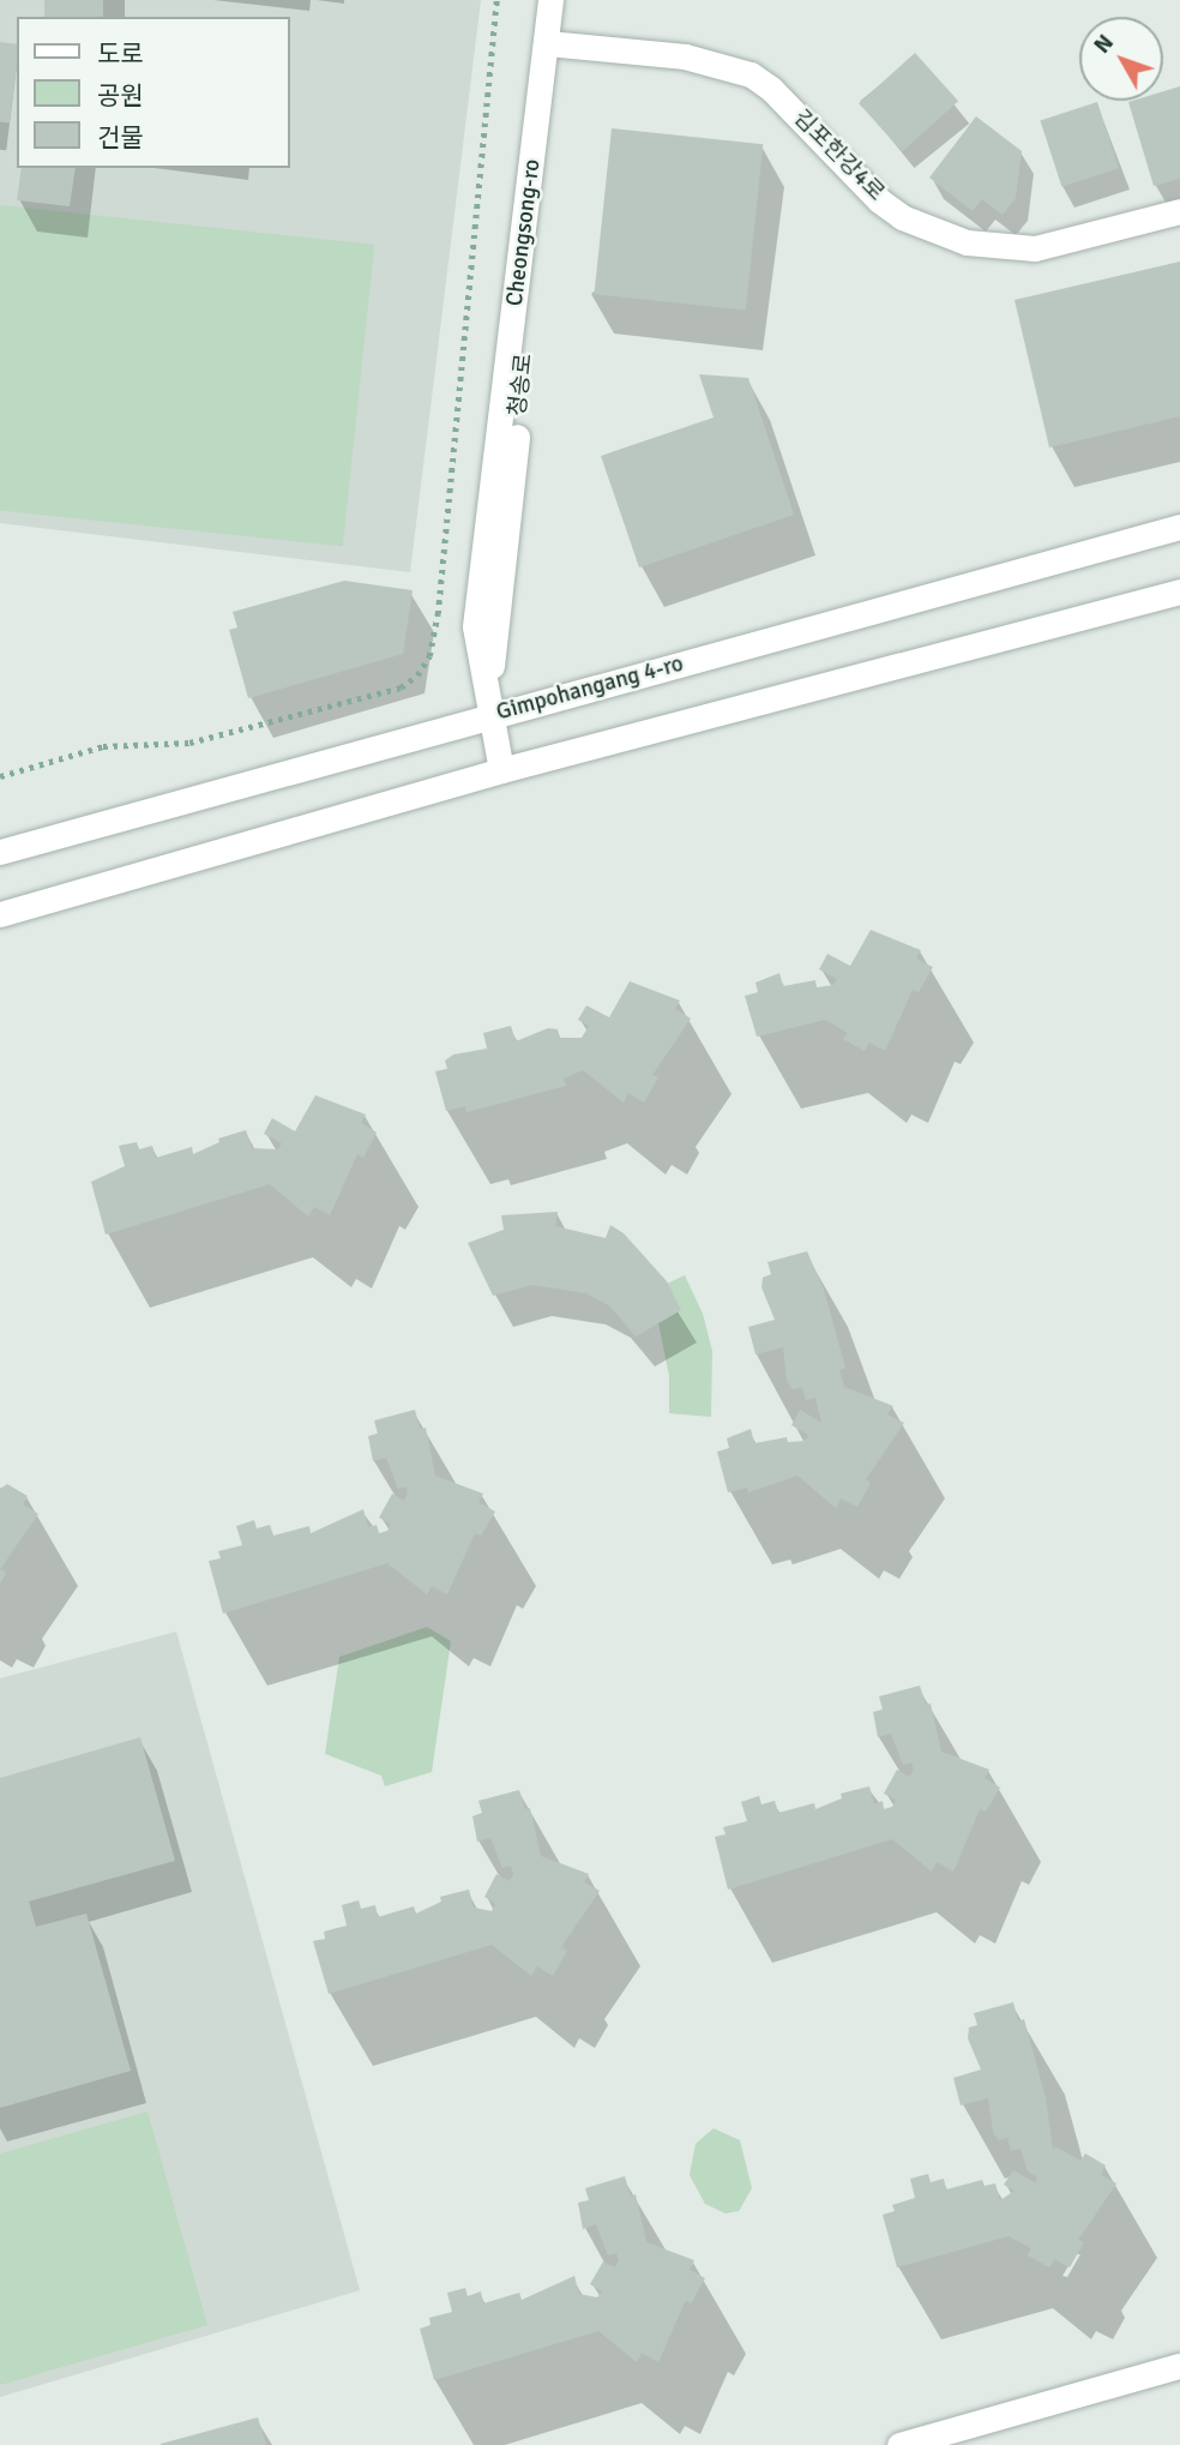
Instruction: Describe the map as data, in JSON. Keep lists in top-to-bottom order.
{
  "streets": {
    "street": ["김포한강4로", "Cheongsong-ro", "Gimpohangang 4-ro"]
  },
  "crossings": [
    ["김포한강4로", "Cheongsong-ro"],
    ["Cheongsong-ro", "Gimpohangang 4-ro"]
  ],
  "legend": ["도로", "공원", "건물"],
  "north": "top left"
}
